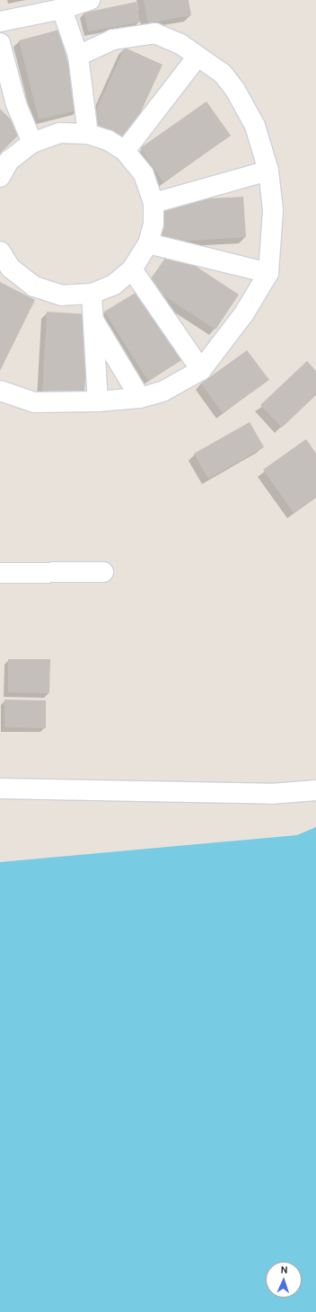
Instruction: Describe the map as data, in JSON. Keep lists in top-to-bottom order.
{
  "north": "top"
}
